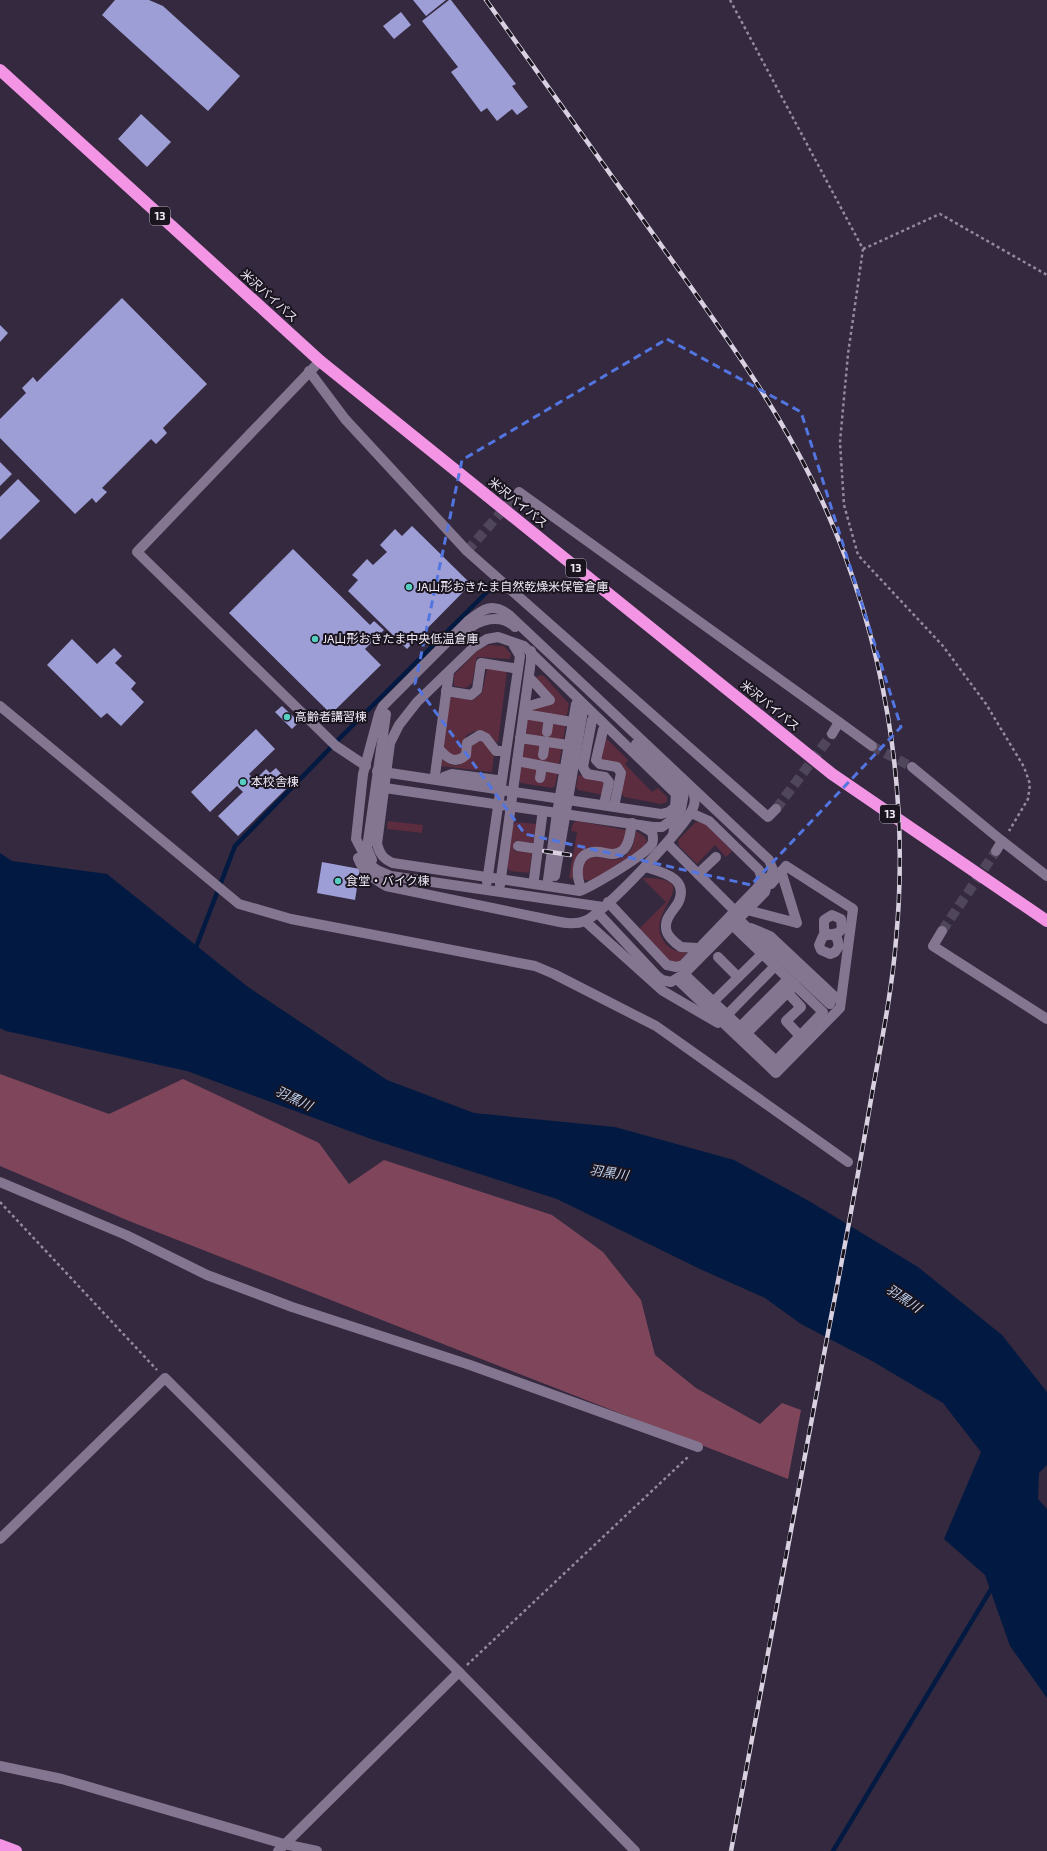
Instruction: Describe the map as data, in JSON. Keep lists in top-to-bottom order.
{
  "streets": {
    "highway": ["13", "米沢バイパス"]
  },
  "water": ["羽黒川"],
  "places": [
    "JA山形おきたま自然乾燥米保管倉庫",
    "JA山形おきたま中央低温倉庫",
    "高齢者講習棟",
    "本校舎棟",
    "食堂・バイク棟"
  ]
}
